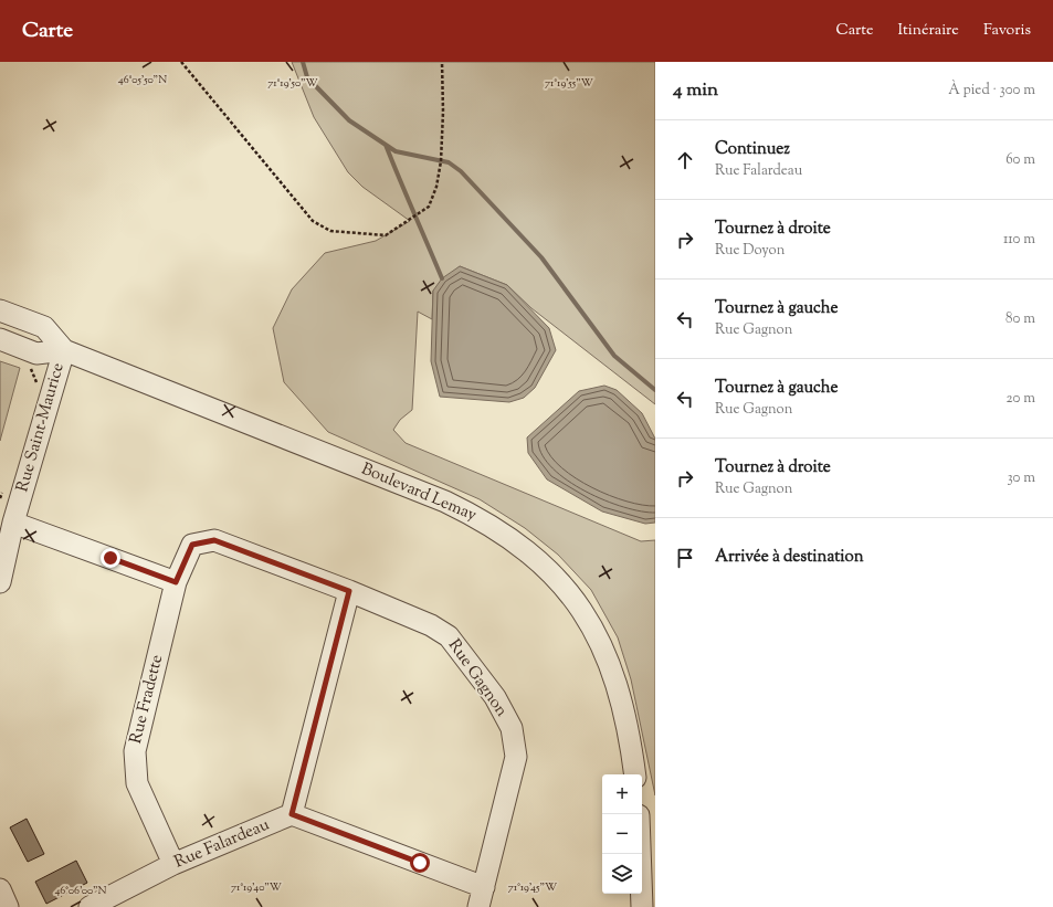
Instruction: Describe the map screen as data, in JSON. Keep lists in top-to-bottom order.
{
  "streets": {
    "street": [
      "Rue Saint-Maurice",
      "Boulevard Lemay",
      "Rue Gagnon",
      "Rue Fradette",
      "Rue Falardeau"
    ]
  },
  "crossings": [
    ["Rue Saint-Maurice", "Boulevard Lemay"],
    ["Rue Gagnon", "Rue Fradette"],
    ["Rue Fradette", "Rue Falardeau"]
  ],
  "page": {
    "header": "Carte",
    "nav": ["Carte", "Itinéraire", "Favoris"],
    "heading": ["4 min", "À pied · 300 m"],
    "list": [
      ["Continuez", "Rue Falardeau", "60 m"],
      ["Tournez à droite", "Rue Doyon", "110 m"],
      ["Tournez à gauche", "Rue Gagnon", "80 m"],
      ["Tournez à gauche", "Rue Gagnon", "20 m"],
      ["Tournez à droite", "Rue Gagnon", "30 m"],
      "Arrivée à destination"
    ],
    "map_buttons": ["+", "−"]
  },
  "coordinates": [
    "46°05'50\"N",
    "71°19'50\"W",
    "71°19'55\"W",
    "71°19'40\"W",
    "71°19'45\"W",
    "46°06'00\"N"
  ]
}
